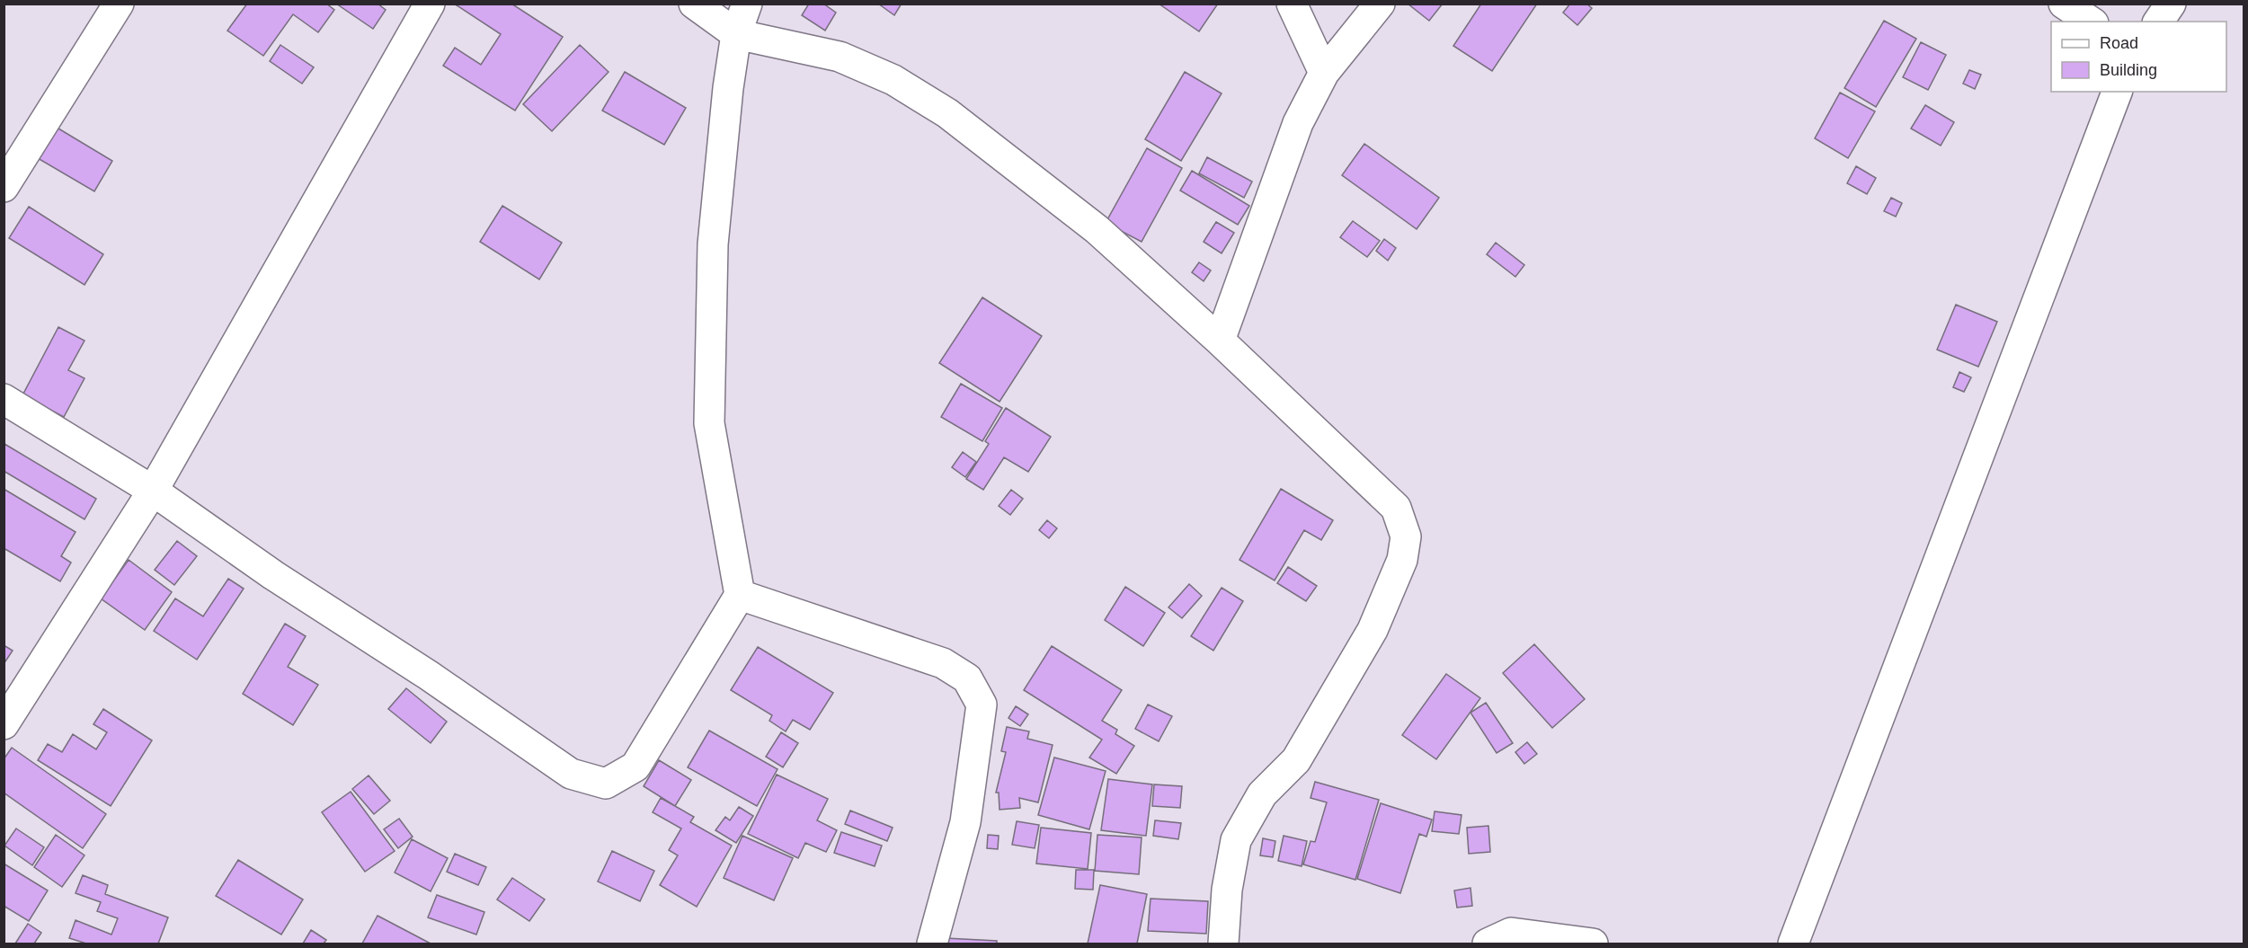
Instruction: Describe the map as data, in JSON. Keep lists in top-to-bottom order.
{
  "legend": ["Road", "Building"]
}
